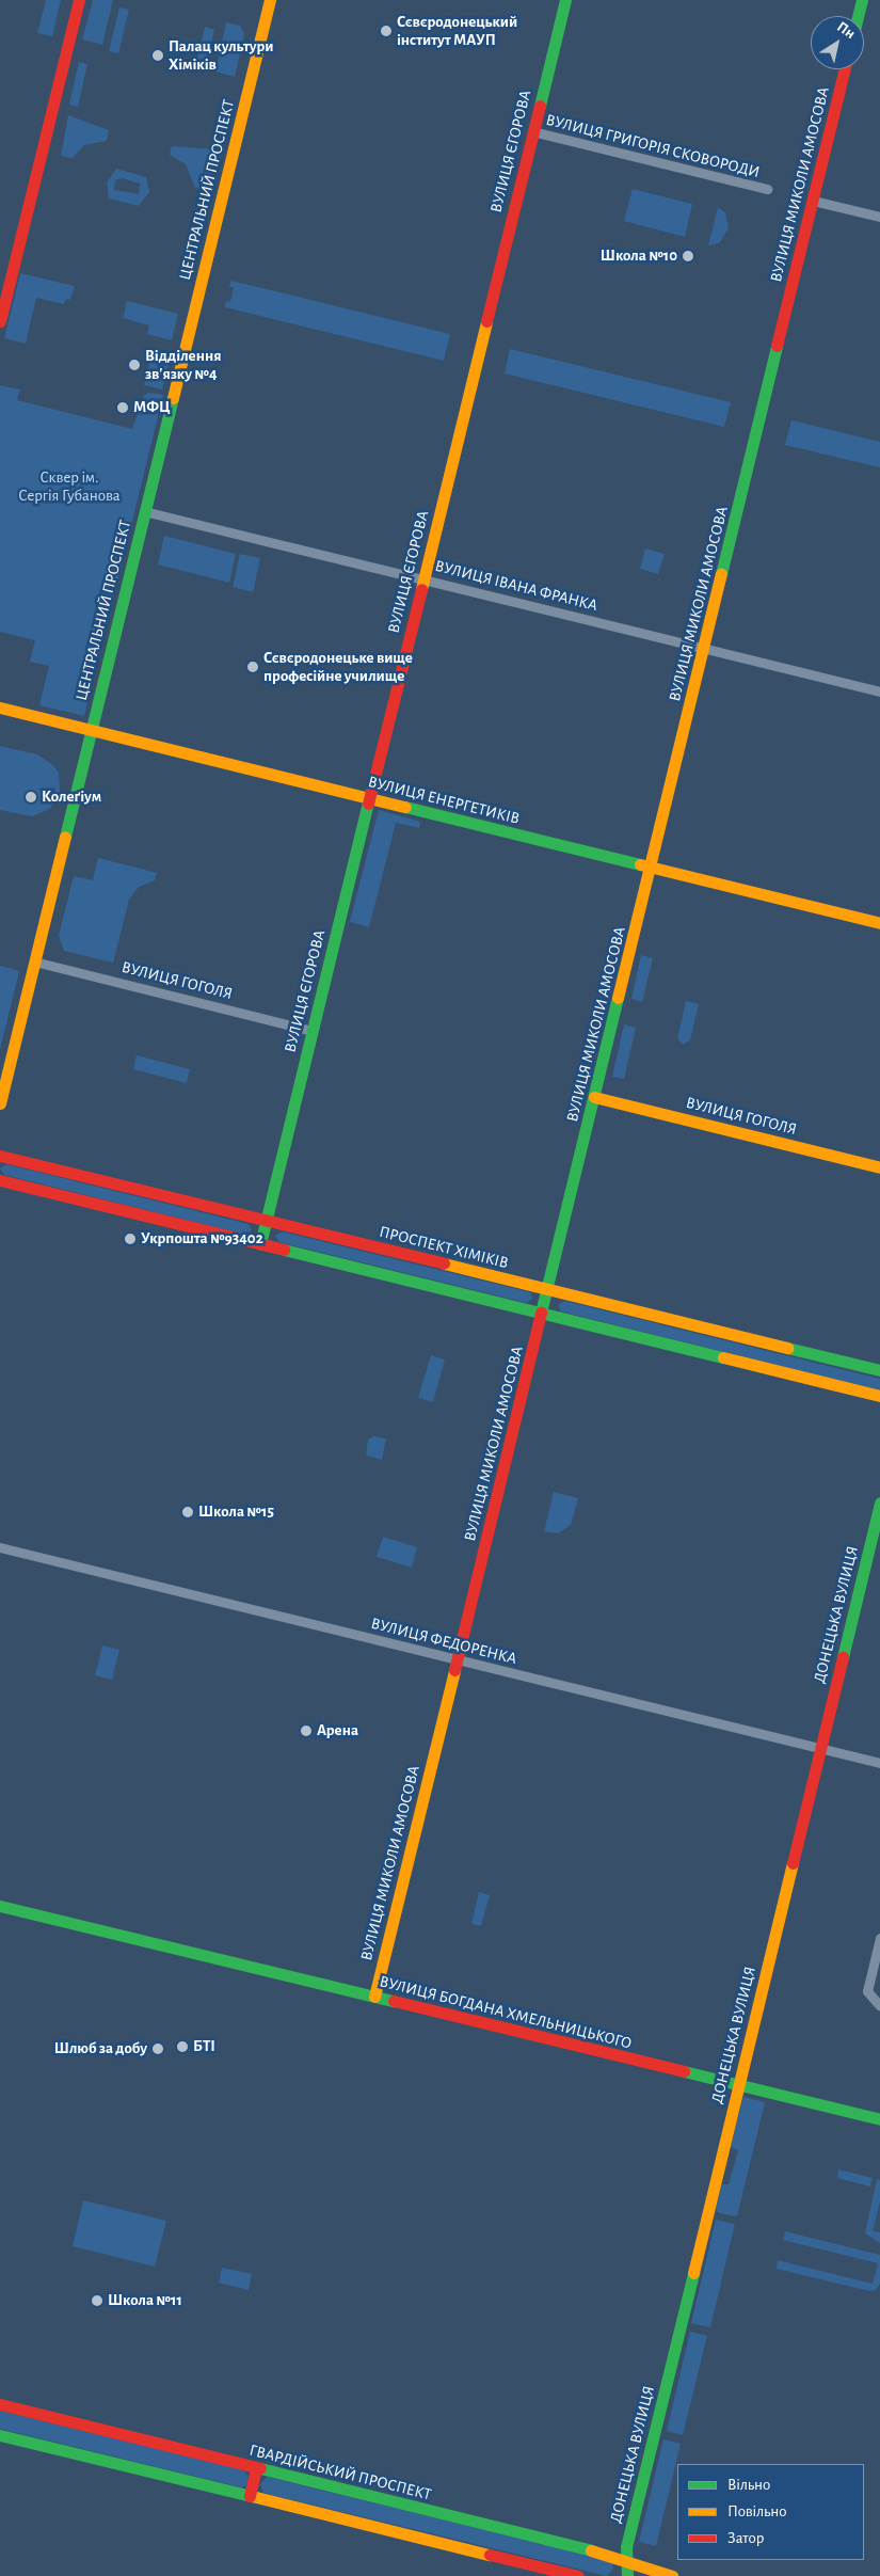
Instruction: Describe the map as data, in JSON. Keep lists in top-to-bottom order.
{
  "streets": {
    "street": [
      "ВУЛИЦЯ ГРИГОРІЯ СКОВОРОДИ",
      "ВУЛИЦЯ ЄГОРОВА",
      "ВУЛИЦЯ МИКОЛИ АМОСОВА",
      "ЦЕНТРАЛЬНИЙ ПРОСПЕКТ",
      "ВУЛИЦЯ ІВАНА ФРАНКА",
      "ВУЛИЦЯ ЕНЕРГЕТИКІВ",
      "ВУЛИЦЯ ГОГОЛЯ",
      "ПРОСПЕКТ ХІМІКІВ",
      "ДОНЕЦЬКА ВУЛИЦЯ",
      "ВУЛИЦЯ ФЕДОРЕНКА",
      "ВУЛИЦЯ БОГДАНА ХМЕЛЬНИЦЬКОГО",
      "ГВАРДІЙСЬКИЙ ПРОСПЕКТ"
    ]
  },
  "crossings": [
    ["ВУЛИЦЯ ГРИГОРІЯ СКОВОРОДИ", "ВУЛИЦЯ ЄГОРОВА"],
    ["ВУЛИЦЯ ЄГОРОВА", "ВУЛИЦЯ ІВАНА ФРАНКА"],
    ["ВУЛИЦЯ ЄГОРОВА", "ВУЛИЦЯ ЕНЕРГЕТИКІВ"],
    ["ВУЛИЦЯ ЄГОРОВА", "ВУЛИЦЯ ГОГОЛЯ"],
    ["ВУЛИЦЯ ЄГОРОВА", "ПРОСПЕКТ ХІМІКІВ"],
    ["ВУЛИЦЯ МИКОЛИ АМОСОВА", "ВУЛИЦЯ ІВАНА ФРАНКА"],
    ["ВУЛИЦЯ МИКОЛИ АМОСОВА", "ВУЛИЦЯ ЕНЕРГЕТИКІВ"],
    ["ВУЛИЦЯ МИКОЛИ АМОСОВА", "ВУЛИЦЯ ГОГОЛЯ"],
    ["ВУЛИЦЯ МИКОЛИ АМОСОВА", "ПРОСПЕКТ ХІМІКІВ"],
    ["ВУЛИЦЯ МИКОЛИ АМОСОВА", "ВУЛИЦЯ ФЕДОРЕНКА"],
    ["ВУЛИЦЯ МИКОЛИ АМОСОВА", "ВУЛИЦЯ БОГДАНА ХМЕЛЬНИЦЬКОГО"],
    ["ЦЕНТРАЛЬНИЙ ПРОСПЕКТ", "ВУЛИЦЯ ІВАНА ФРАНКА"],
    ["ЦЕНТРАЛЬНИЙ ПРОСПЕКТ", "ВУЛИЦЯ ЕНЕРГЕТИКІВ"],
    ["ЦЕНТРАЛЬНИЙ ПРОСПЕКТ", "ВУЛИЦЯ ГОГОЛЯ"],
    ["ДОНЕЦЬКА ВУЛИЦЯ", "ВУЛИЦЯ ФЕДОРЕНКА"],
    ["ДОНЕЦЬКА ВУЛИЦЯ", "ВУЛИЦЯ БОГДАНА ХМЕЛЬНИЦЬКОГО"],
    ["ДОНЕЦЬКА ВУЛИЦЯ", "ГВАРДІЙСЬКИЙ ПРОСПЕКТ"]
  ],
  "parks": ["Сквер ім. Сергія Губанова"],
  "places": [
    "Сєвєродонецький інститут МАУП",
    "Палац культури Хіміків",
    "Школа №10",
    "Відділення зв'язку №4",
    "МФЦ",
    "Сєвєродонецьке вище професійне училище",
    "Колеґіум",
    "Укрпошта №93402",
    "Школа №15",
    "Арена",
    "БТІ",
    "Шлюб за добу",
    "Школа №11"
  ],
  "legend": ["Вільно", "Повільно", "Затор"],
  "north": "top right"
}
